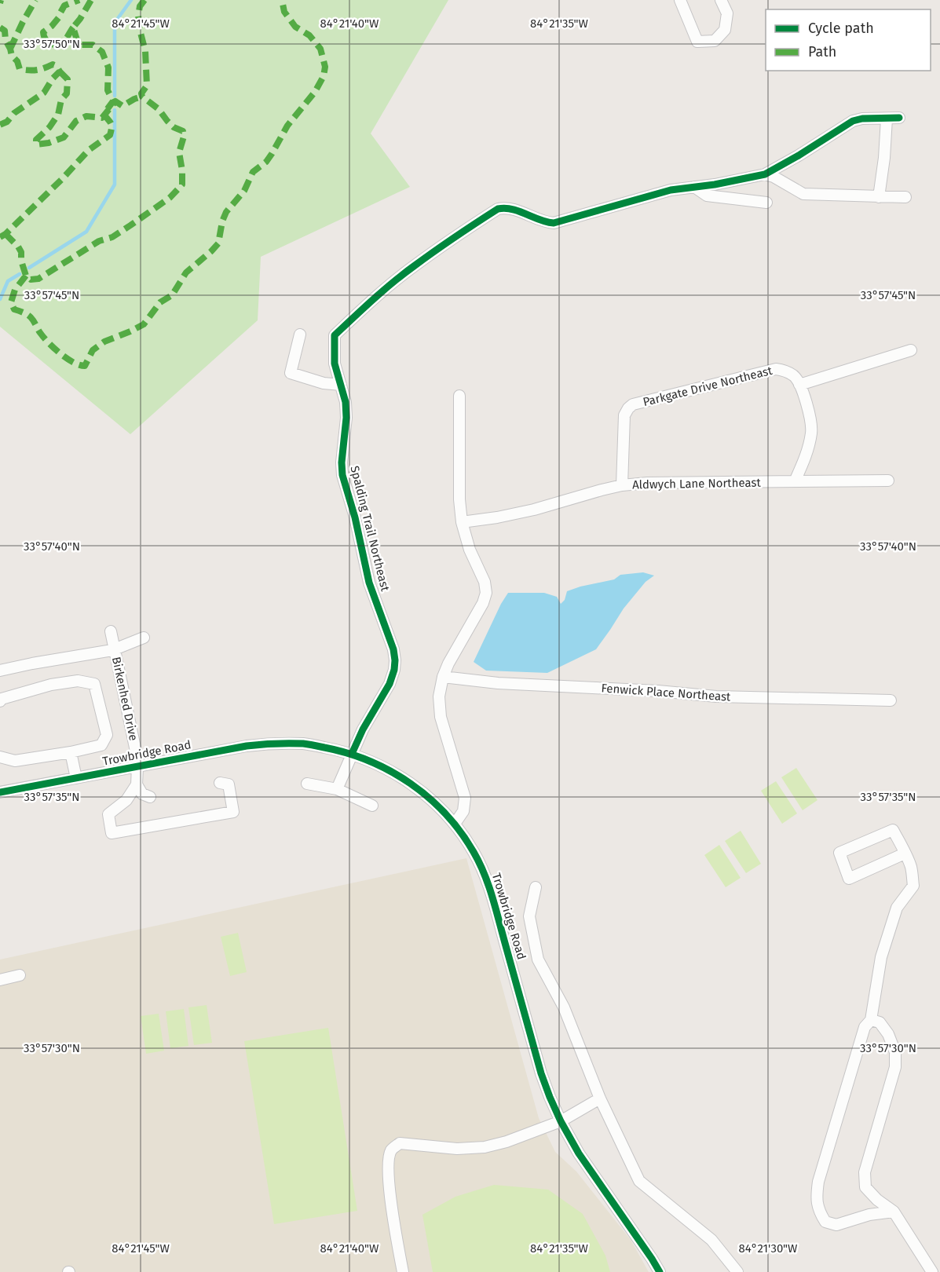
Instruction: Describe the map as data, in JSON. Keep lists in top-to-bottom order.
{
  "streets": {
    "street": [
      "Parkgate Drive Northeast",
      "Aldwych Lane Northeast",
      "Spalding Trail Northeast",
      "Fenwick Place Northeast",
      "Birkenhed Drive",
      "Trowbridge Road"
    ]
  },
  "crossings": [
    ["Parkgate Drive Northeast", "Aldwych Lane Northeast"],
    ["Spalding Trail Northeast", "Trowbridge Road"],
    ["Birkenhed Drive", "Trowbridge Road"]
  ],
  "legend": ["Cycle path", "Path"],
  "coordinates": [
    "84°21'45\"W",
    "84°21'40\"W",
    "84°21'35\"W",
    "33°57'50\"N",
    "33°57'45\"N",
    "33°57'40\"N",
    "33°57'35\"N",
    "33°57'30\"N",
    "84°21'30\"W"
  ]
}
